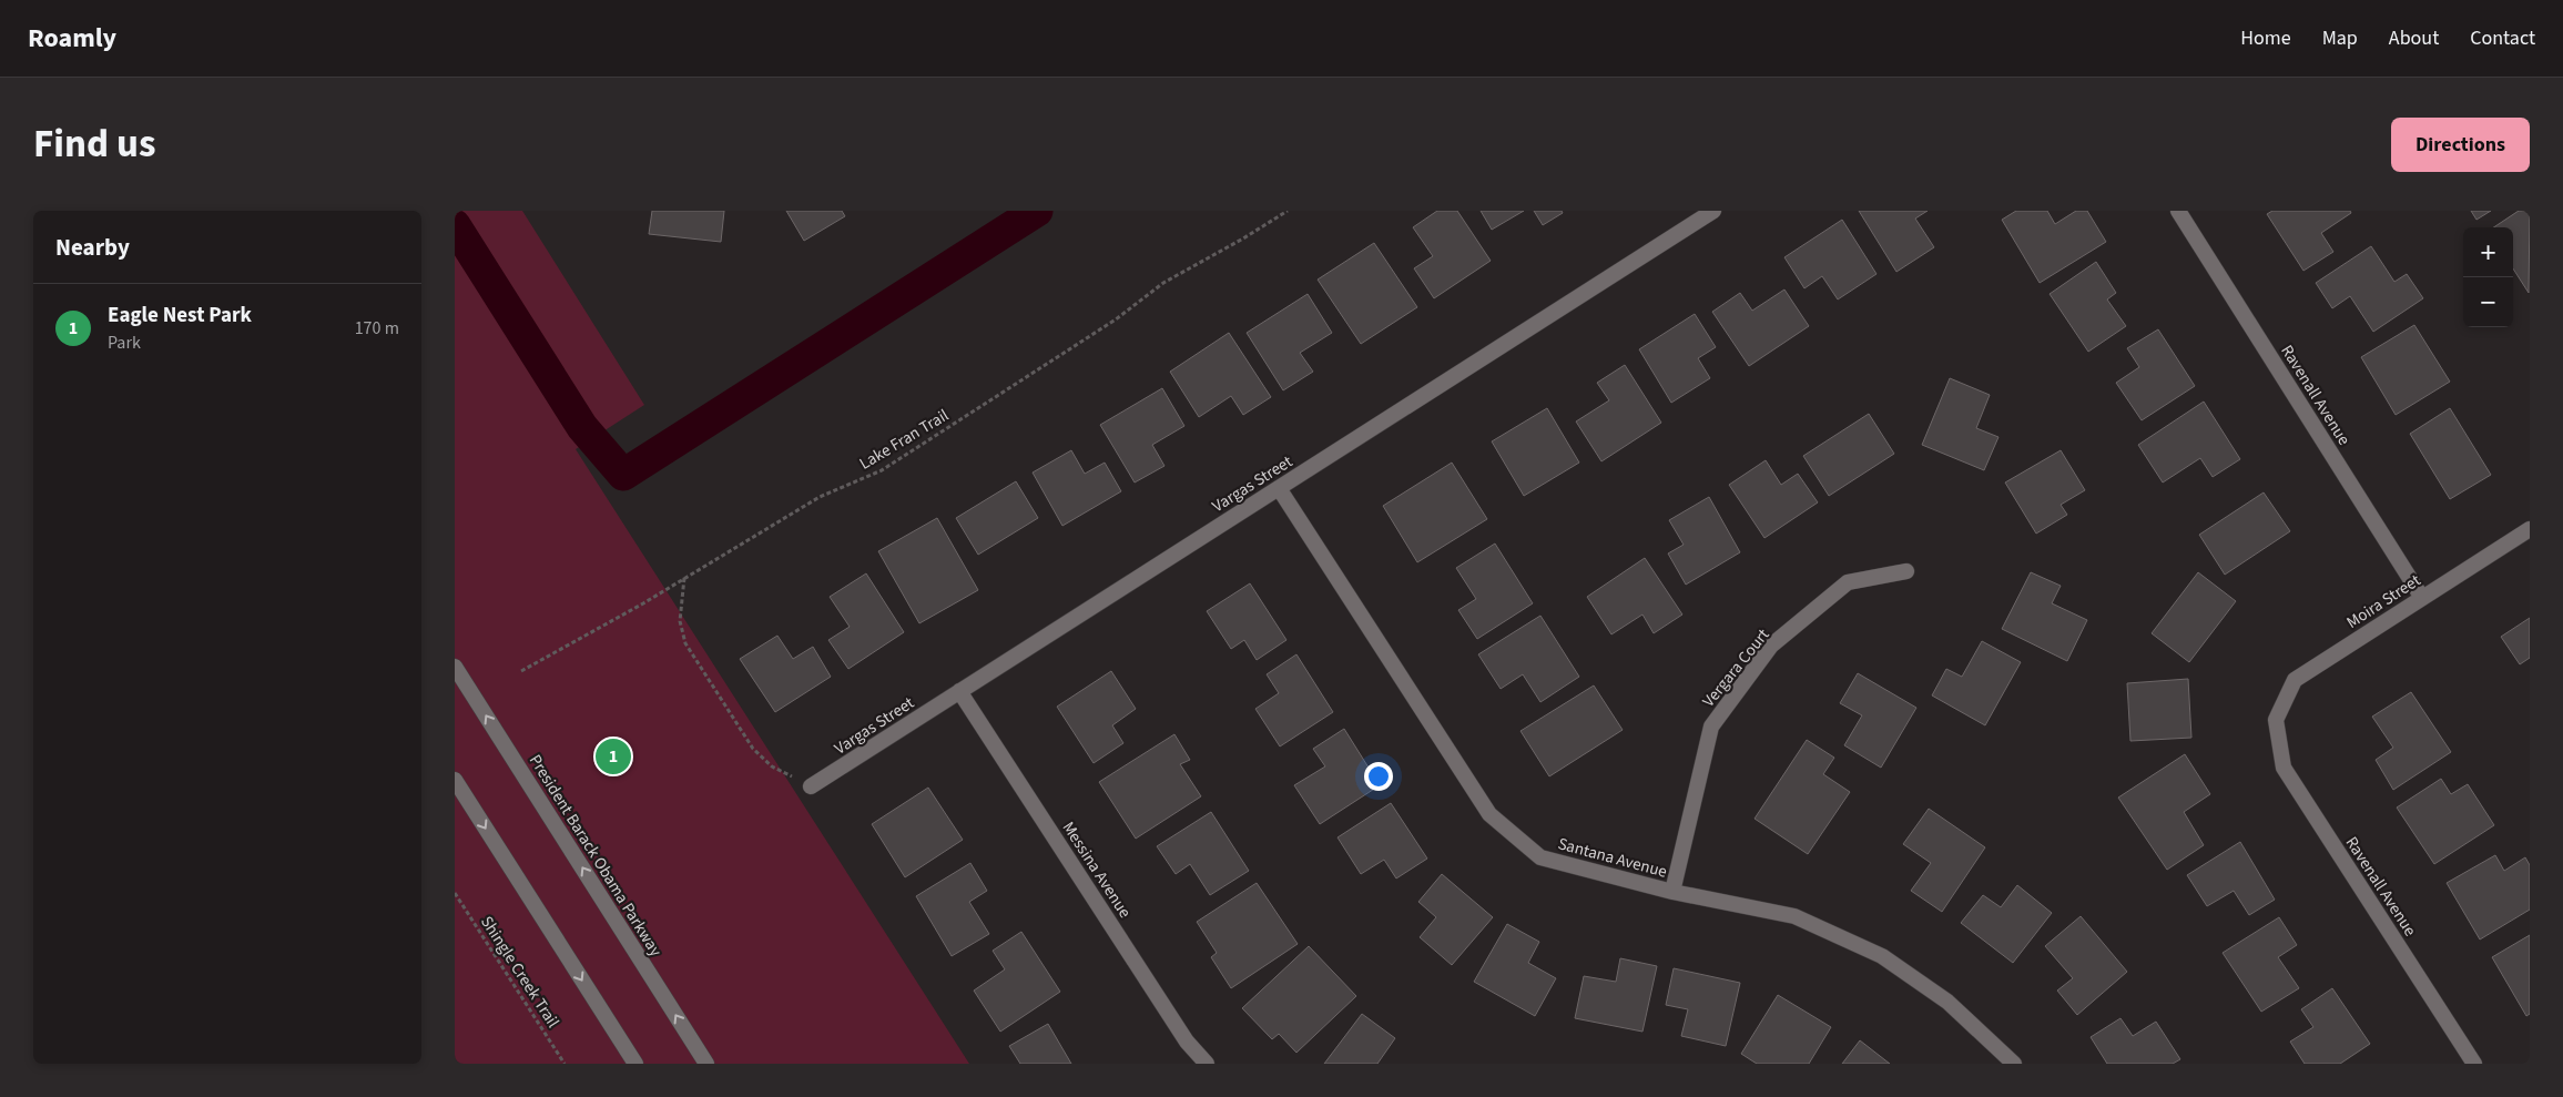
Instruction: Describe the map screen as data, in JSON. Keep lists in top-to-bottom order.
{
  "streets": {
    "street": [
      "Ravenall Avenue",
      "Vargas Street",
      "Moira Street",
      "Vergara Court",
      "President Barack Obama Parkway",
      "Santana Avenue",
      "Messina Avenue"
    ],
    "path": ["Lake Fran Trail", "Shingle Creek Trail"]
  },
  "crossings": [
    ["Ravenall Avenue", "Moira Street"],
    ["Vargas Street", "Santana Avenue"],
    ["Vargas Street", "Messina Avenue"],
    ["Vergara Court", "Santana Avenue"]
  ],
  "page": {
    "header": "Roamly",
    "nav": [
      "Home",
      "Map",
      "About",
      "Contact"
    ],
    "title": "Find us",
    "buttons": "Directions",
    "heading": "Nearby",
    "map_buttons": ["+", "−"],
    "list": [
      {
        "mark": "1",
        "name": "Eagle Nest Park",
        "note": "Park",
        "value": "170 m"
      }
    ],
    "pins": "1"
  }
}
